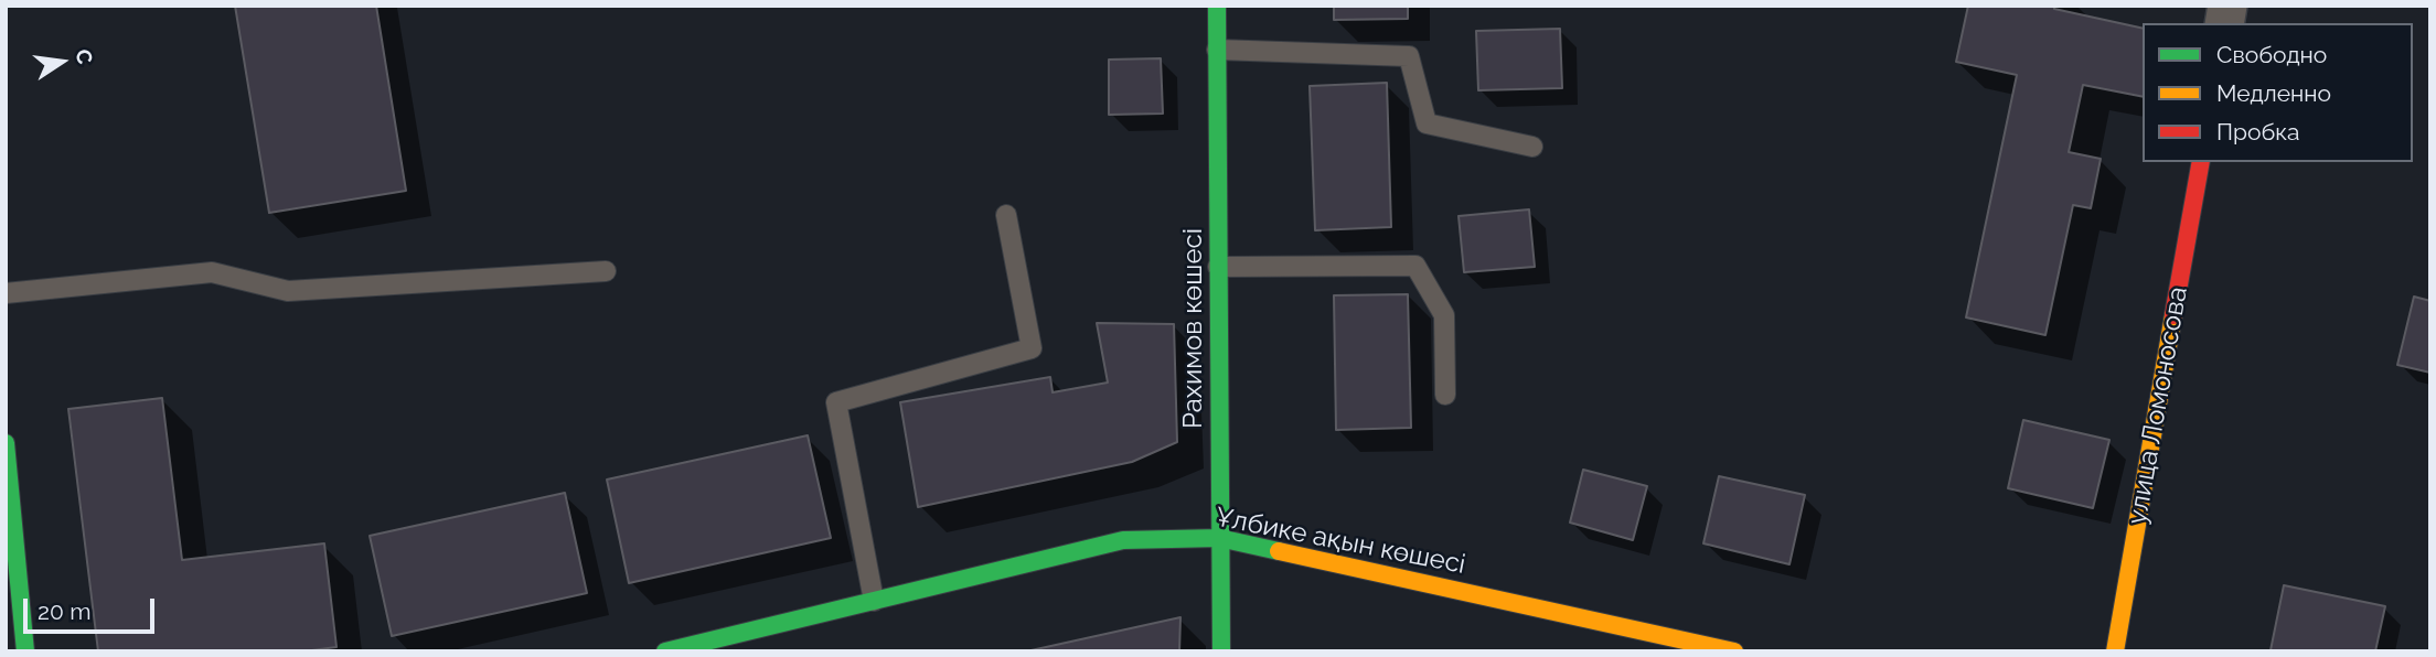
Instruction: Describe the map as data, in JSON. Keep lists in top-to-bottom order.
{
  "streets": {
    "street": ["Рахимов көшесі", "улица Ломоносова", "Ұлбике ақын көшесі"]
  },
  "crossings": [
    ["Рахимов көшесі", "Ұлбике ақын көшесі"]
  ],
  "legend": ["Свободно", "Медленно", "Пробка"],
  "scale_bar": "20 m",
  "north": "right"
}
